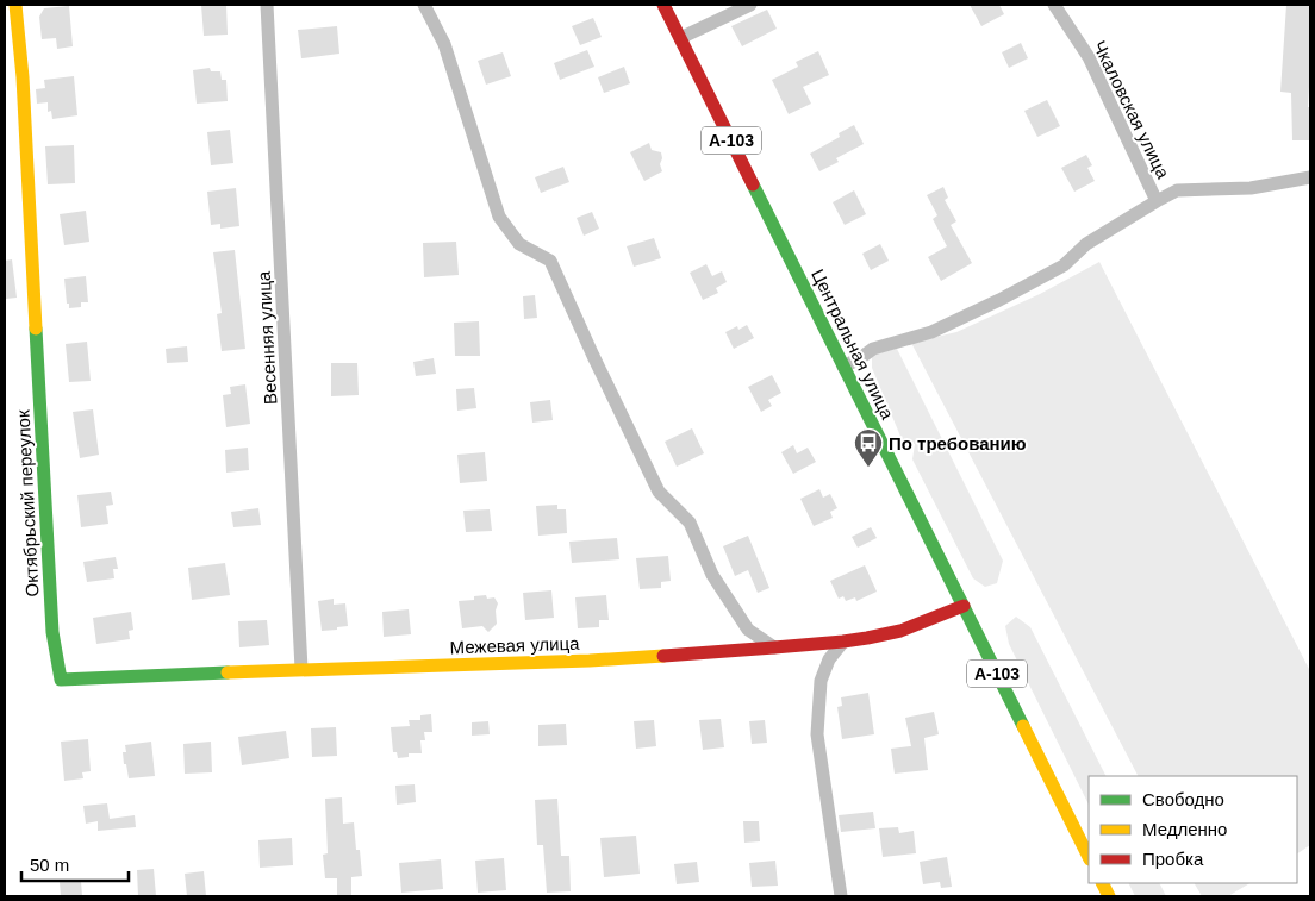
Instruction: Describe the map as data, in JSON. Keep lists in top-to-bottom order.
{
  "streets": {
    "street": [
      "Чкаловская улица",
      "А-103",
      "Весенняя улица",
      "Центральная улица",
      "Октябрьский переулок",
      "Межевая улица"
    ]
  },
  "crossings": [
    ["Весенняя улица", "Межевая улица"],
    ["Центральная улица", "Межевая улица"],
    ["Октябрьский переулок", "Межевая улица"]
  ],
  "places": {
    "bus stop": ["По требованию"]
  },
  "legend": ["Свободно", "Медленно", "Пробка"],
  "scale_bar": "50 m"
}
